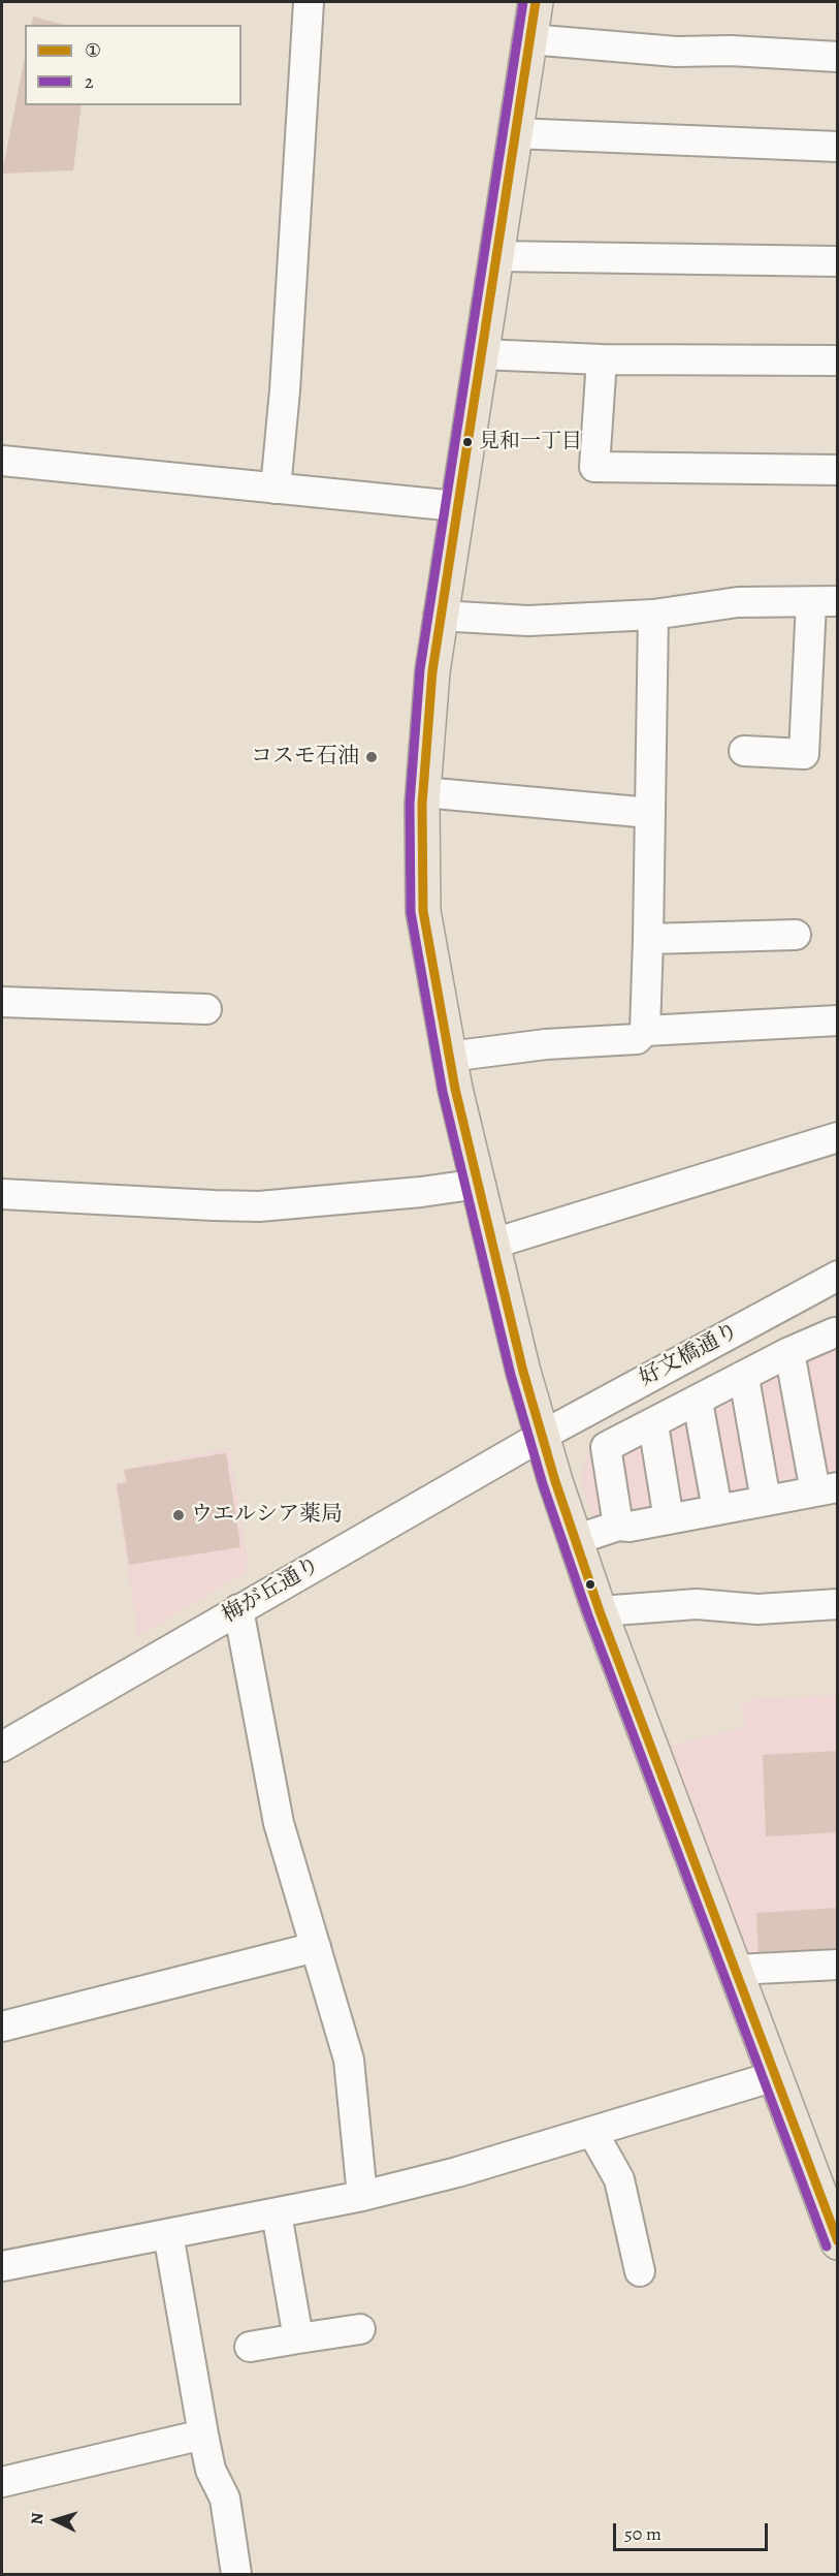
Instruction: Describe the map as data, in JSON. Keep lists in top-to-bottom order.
{
  "streets": {
    "street": ["好文橋通り", "梅が丘通り"]
  },
  "crossings": [
    ["好文橋通り", "梅が丘通り"]
  ],
  "places": ["見和一丁目", "コスモ石油", "ウエルシア薬局"],
  "lines": ["transit line ①", "transit line 2"],
  "legend": ["①", "2"],
  "scale_bar": "50 m",
  "north": "left"
}
